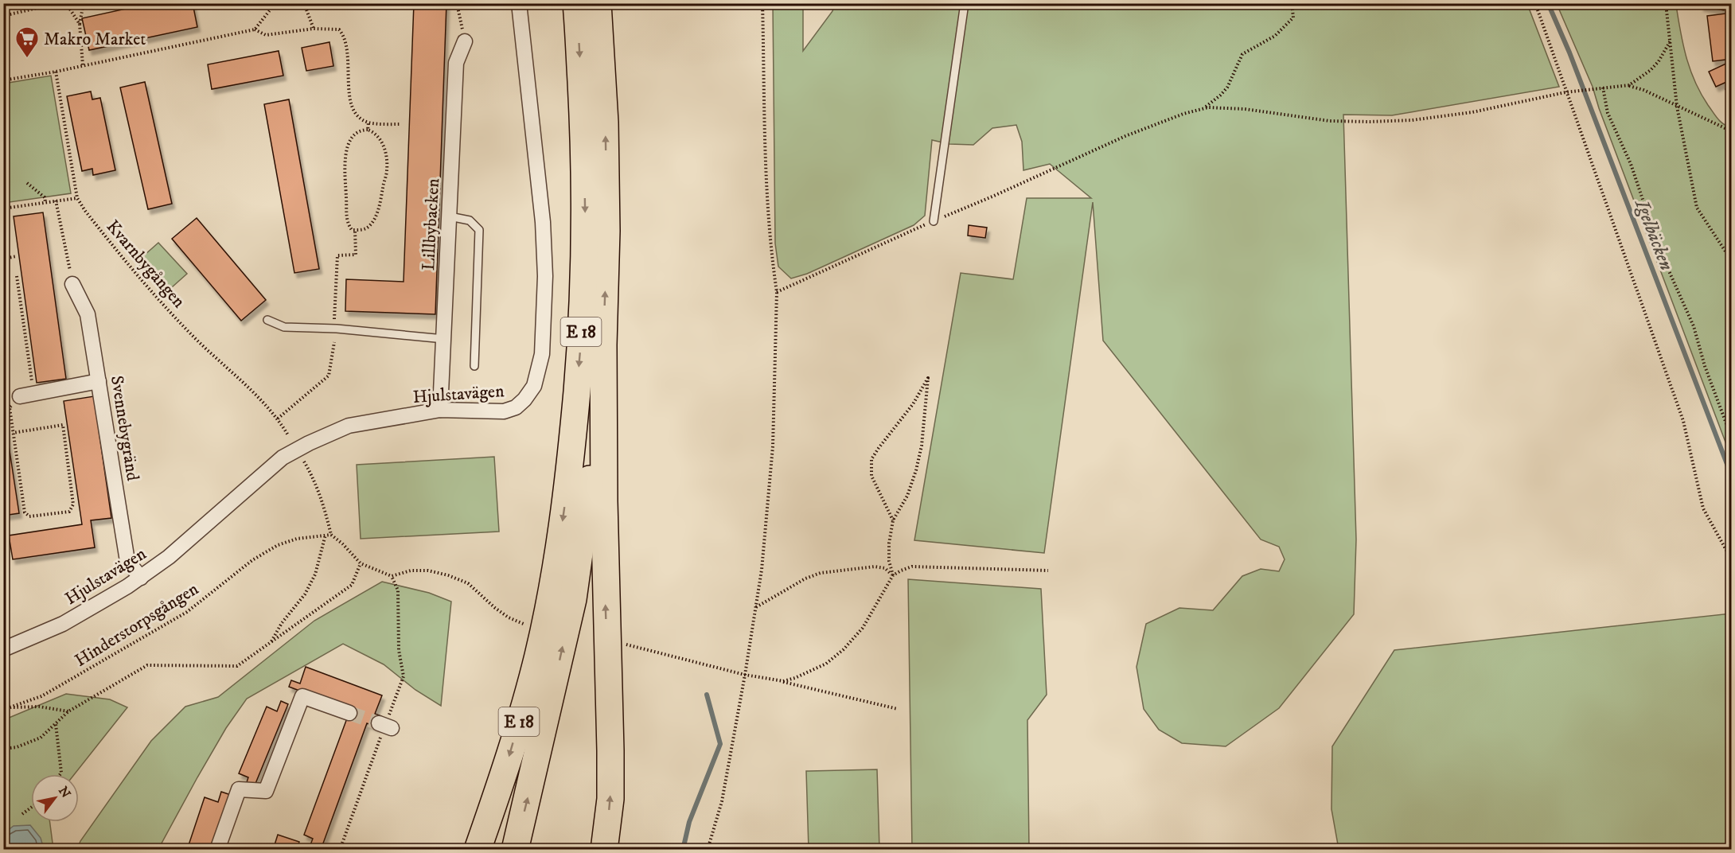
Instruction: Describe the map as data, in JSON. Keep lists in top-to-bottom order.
{
  "streets": {
    "highway": ["E 18"],
    "street": ["Lillbybacken", "Hjulstavägen", "Svennebygränd"],
    "path": ["Kvarnbygången", "Hinderstorpsgången"]
  },
  "crossings": [
    ["Lillbybacken", "Hjulstavägen"],
    ["Hjulstavägen", "Svennebygränd"]
  ],
  "water": ["Igelbäcken"],
  "places": {
    "supermarket": ["Makro Market"]
  },
  "north": "top right"
}
